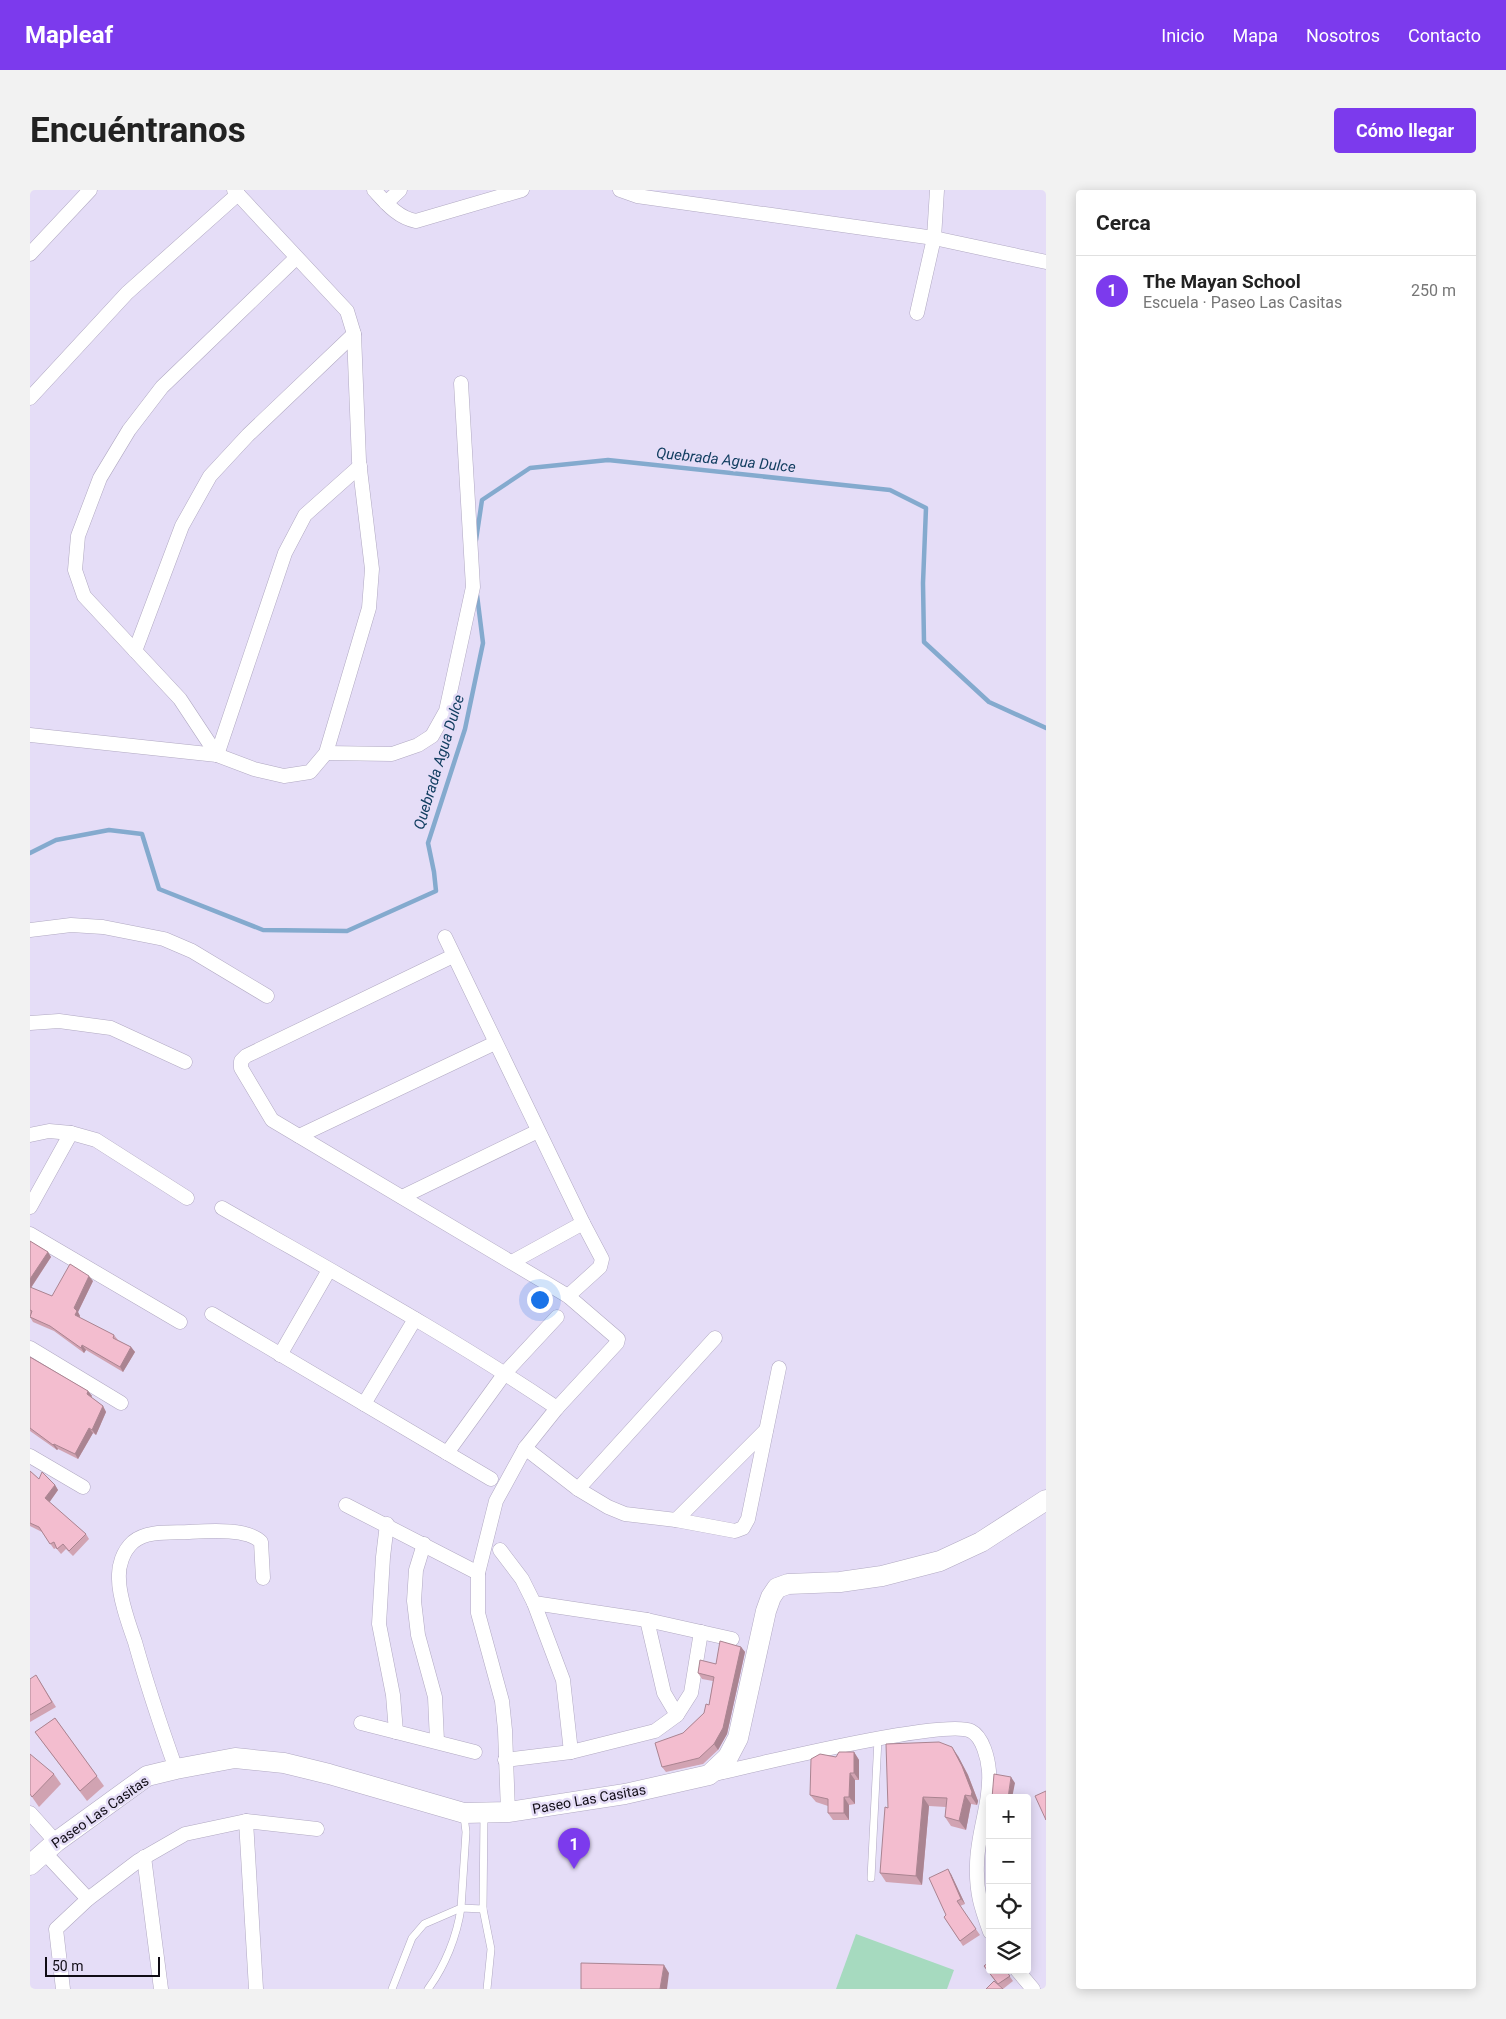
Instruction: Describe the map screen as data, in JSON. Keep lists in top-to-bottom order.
{
  "streets": {
    "street": ["Paseo Las Casitas"]
  },
  "water": ["Quebrada Agua Dulce"],
  "scale_bar": "50 m",
  "page": {
    "header": "Mapleaf",
    "nav": [
      "Inicio",
      "Mapa",
      "Nosotros",
      "Contacto"
    ],
    "buttons": "Cómo llegar",
    "title": "Encuéntranos",
    "heading": "Cerca",
    "list": [
      {
        "mark": "1",
        "name": "The Mayan School",
        "note": "Escuela · Paseo Las Casitas",
        "value": "250 m"
      }
    ],
    "map_buttons": ["+", "−"],
    "pins": "1",
    "scale": "50 m"
  }
}
